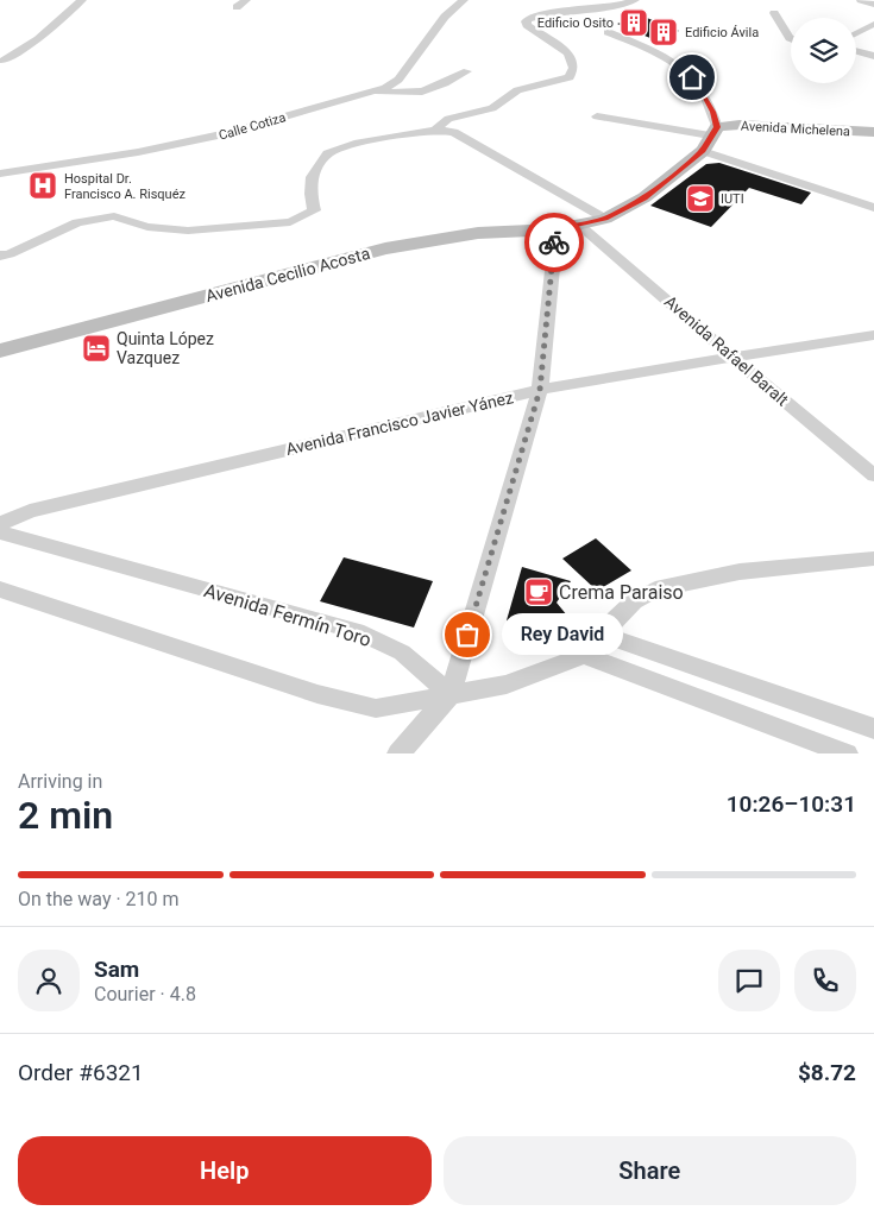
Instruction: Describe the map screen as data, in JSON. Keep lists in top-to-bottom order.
{
  "streets": {
    "main road": ["Avenida Michelena", "Avenida Cecilio Acosta"],
    "street": [
      "Calle Cotiza",
      "Avenida Rafael Baralt",
      "Avenida Francisco Javier Yánez",
      "Avenida Fermín Toro"
    ]
  },
  "crossings": [
    ["Avenida Michelena", "Avenida Cecilio Acosta"],
    ["Avenida Cecilio Acosta", "Avenida Rafael Baralt"],
    ["Avenida Rafael Baralt", "Avenida Francisco Javier Yánez"]
  ],
  "places": {
    "building": ["Edificio Osito", "Edificio Ávila"],
    "hospital": ["Hospital Dr. Francisco A. Risquéz"],
    "school or university": ["IUTI"],
    "hotel": ["Quinta López Vazquez"],
    "cafe": ["Crema Paraiso"],
    "other": ["Rey David"]
  },
  "page": {
    "bubble": "Rey David",
    "heading": ["2 min", "Arriving in", "10:26–10:31"],
    "panel": [
      "Sam",
      "Courier · 4.8",
      "Order #6321",
      "$8.72"
    ],
    "bar": "On the way · 210 m",
    "buttons": ["Help", "Share"]
  }
}
